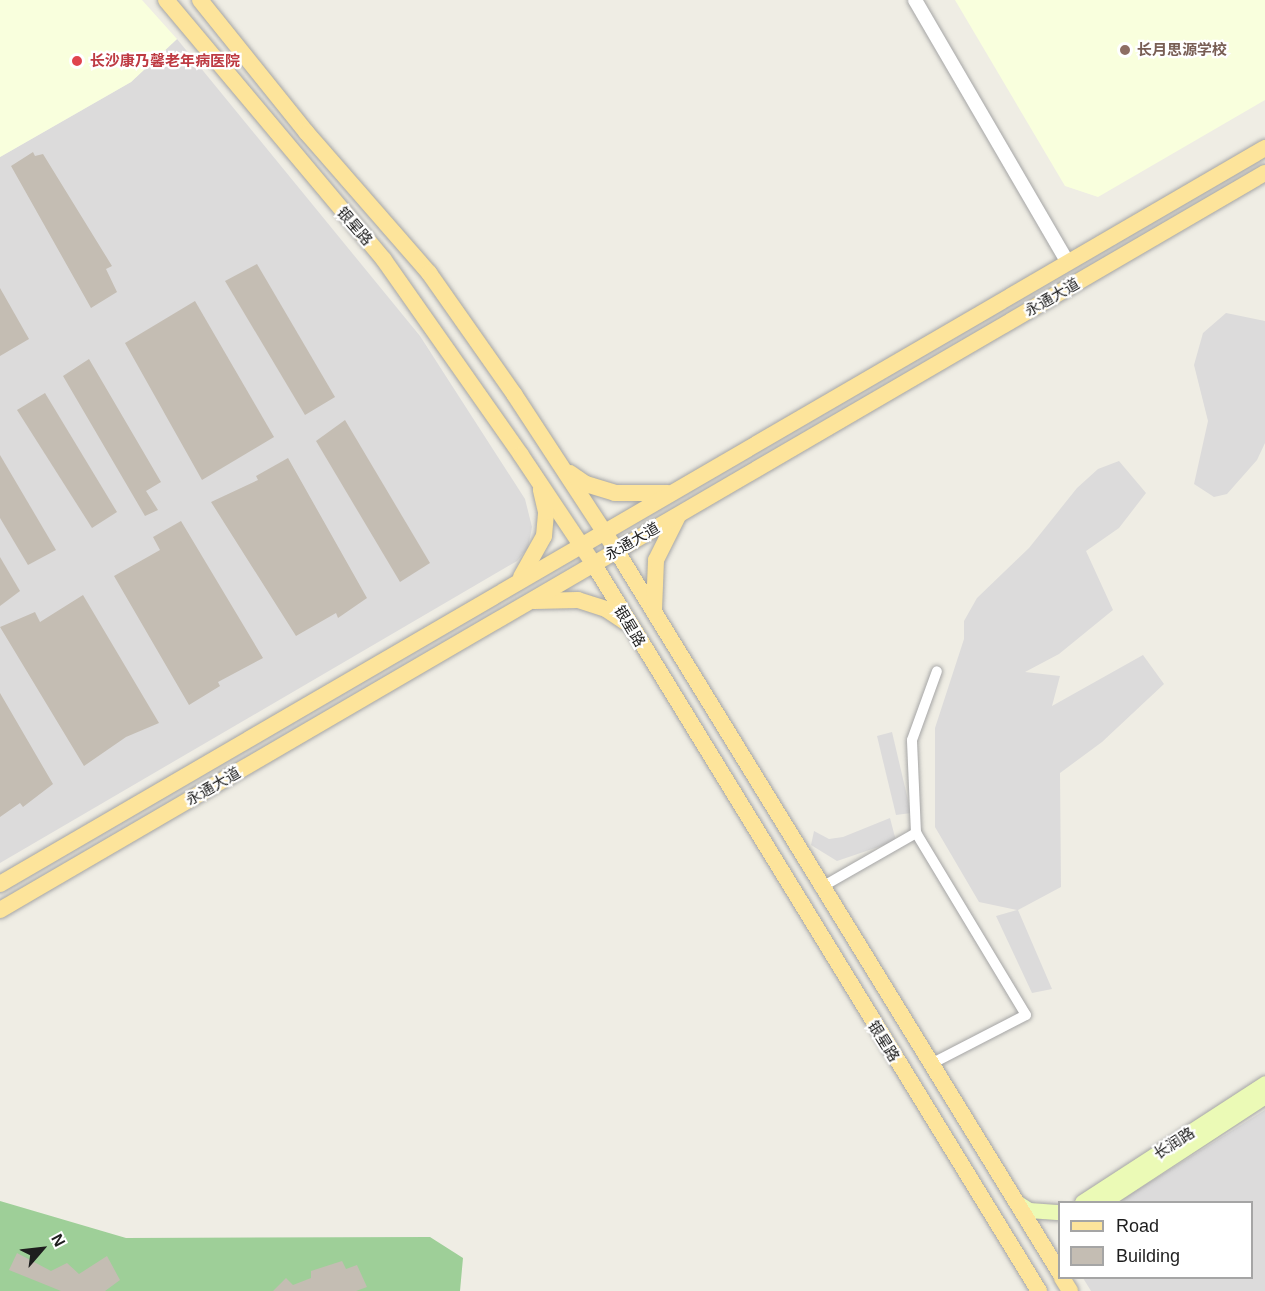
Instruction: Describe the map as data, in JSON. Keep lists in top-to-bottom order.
{
  "streets": {
    "main road": ["银星路", "永通大道", "长润路"]
  },
  "crossings": [
    ["银星路", "永通大道"]
  ],
  "places": ["长月思源学校", "长沙康乃馨老年病医院"],
  "legend": ["Road", "Building"],
  "north": "top right"
}
